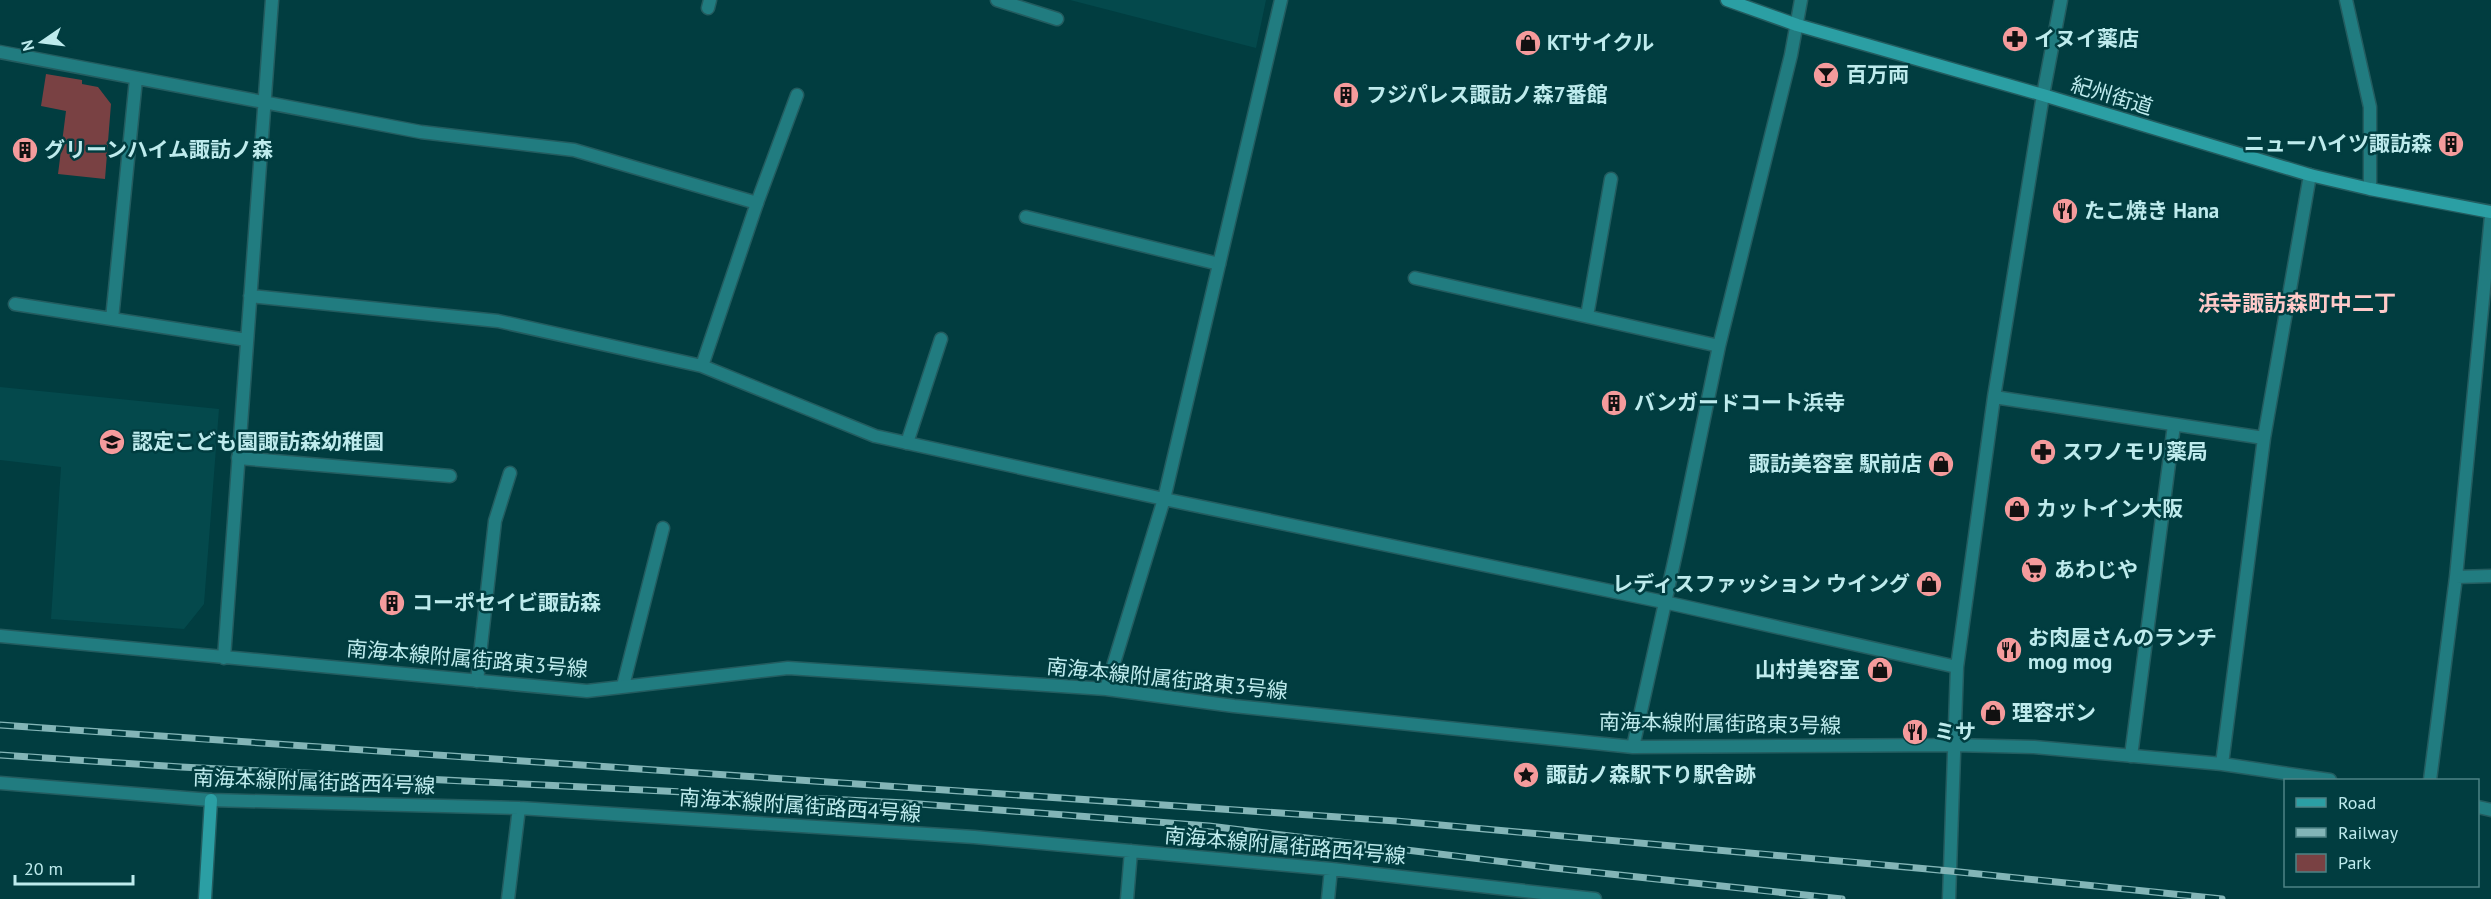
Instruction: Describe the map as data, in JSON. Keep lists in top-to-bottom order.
{
  "streets": {
    "street": ["紀州街道", "南海本線附属街路東3号線", "南海本線附属街路西4号線"]
  },
  "districts": ["浜寺諏訪森町中二丁"],
  "places": {
    "pharmacy": ["イヌイ薬店", "スワノモリ薬局"],
    "shop": [
      "KTサイクル",
      "諏訪美容室 駅前店",
      "カットイン大阪",
      "レディスファッション ウイング",
      "山村美容室",
      "理容ボン"
    ],
    "bar": ["百万両"],
    "building": [
      "フジパレス諏訪ノ森7番館",
      "ニューハイツ諏訪森",
      "グリーンハイム諏訪ノ森",
      "バンガードコート浜寺",
      "コーポセイビ諏訪森"
    ],
    "restaurant": ["たこ焼き Hana", "お肉屋さんのランチ mog mog", "ミサ"],
    "school or university": ["認定こども園諏訪森幼稚園"],
    "supermarket": ["あわじや"],
    "place": ["諏訪ノ森駅下り駅舎跡"]
  },
  "legend": ["Road", "Railway", "Park"],
  "scale_bar": "20 m",
  "north": "left"
}
